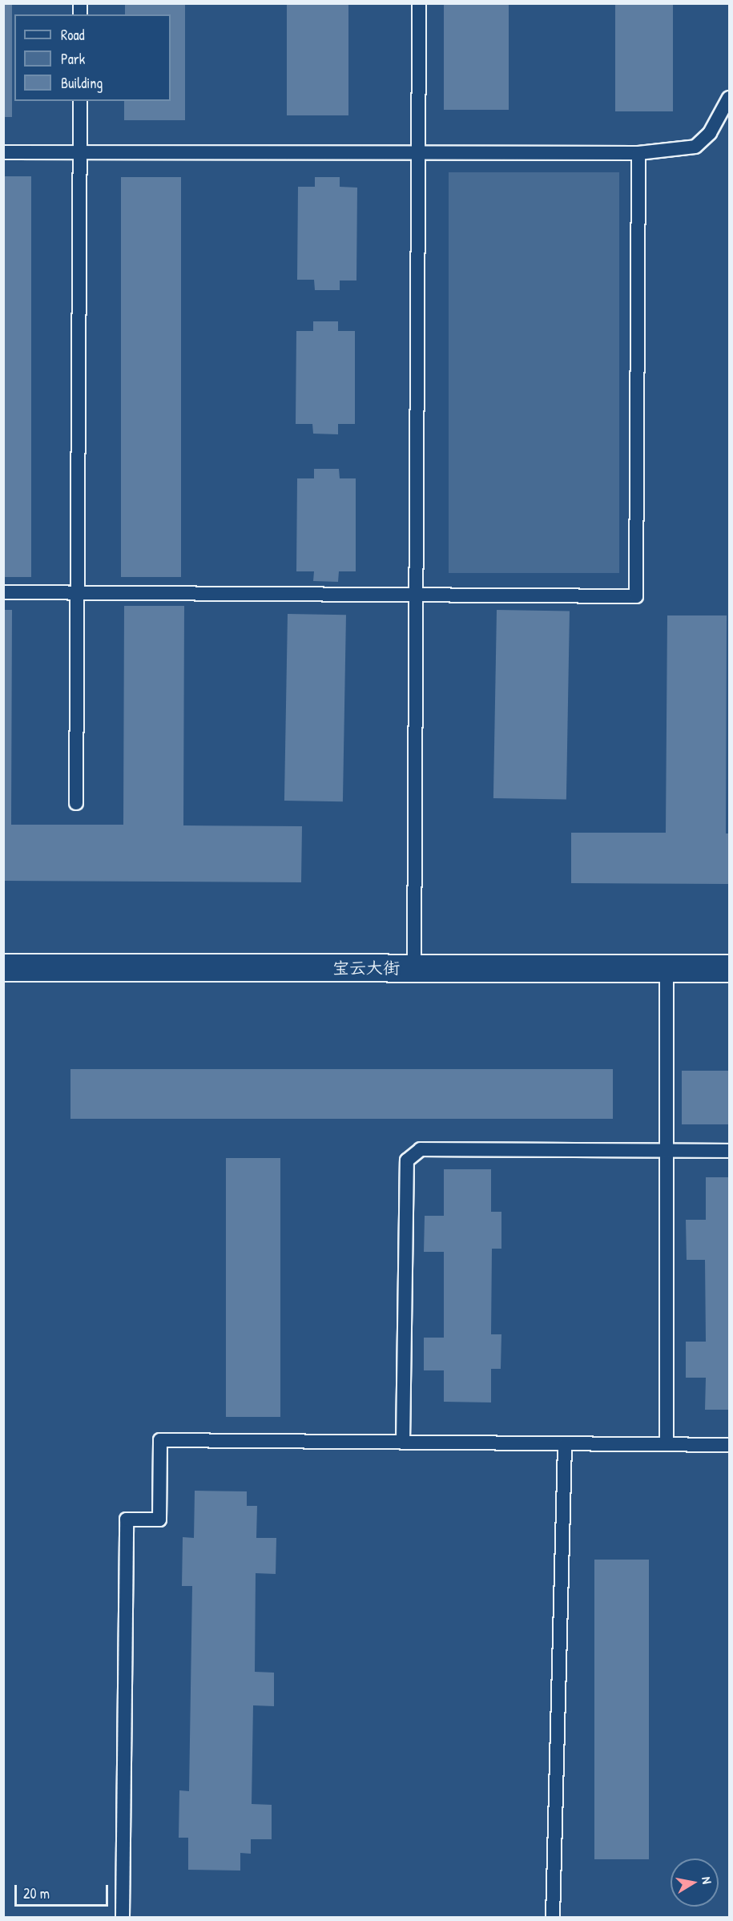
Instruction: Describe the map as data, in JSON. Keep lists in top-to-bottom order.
{
  "streets": {
    "street": ["宝云大街"]
  },
  "legend": ["Road", "Park", "Building"],
  "scale_bar": "20 m",
  "north": "right"
}
